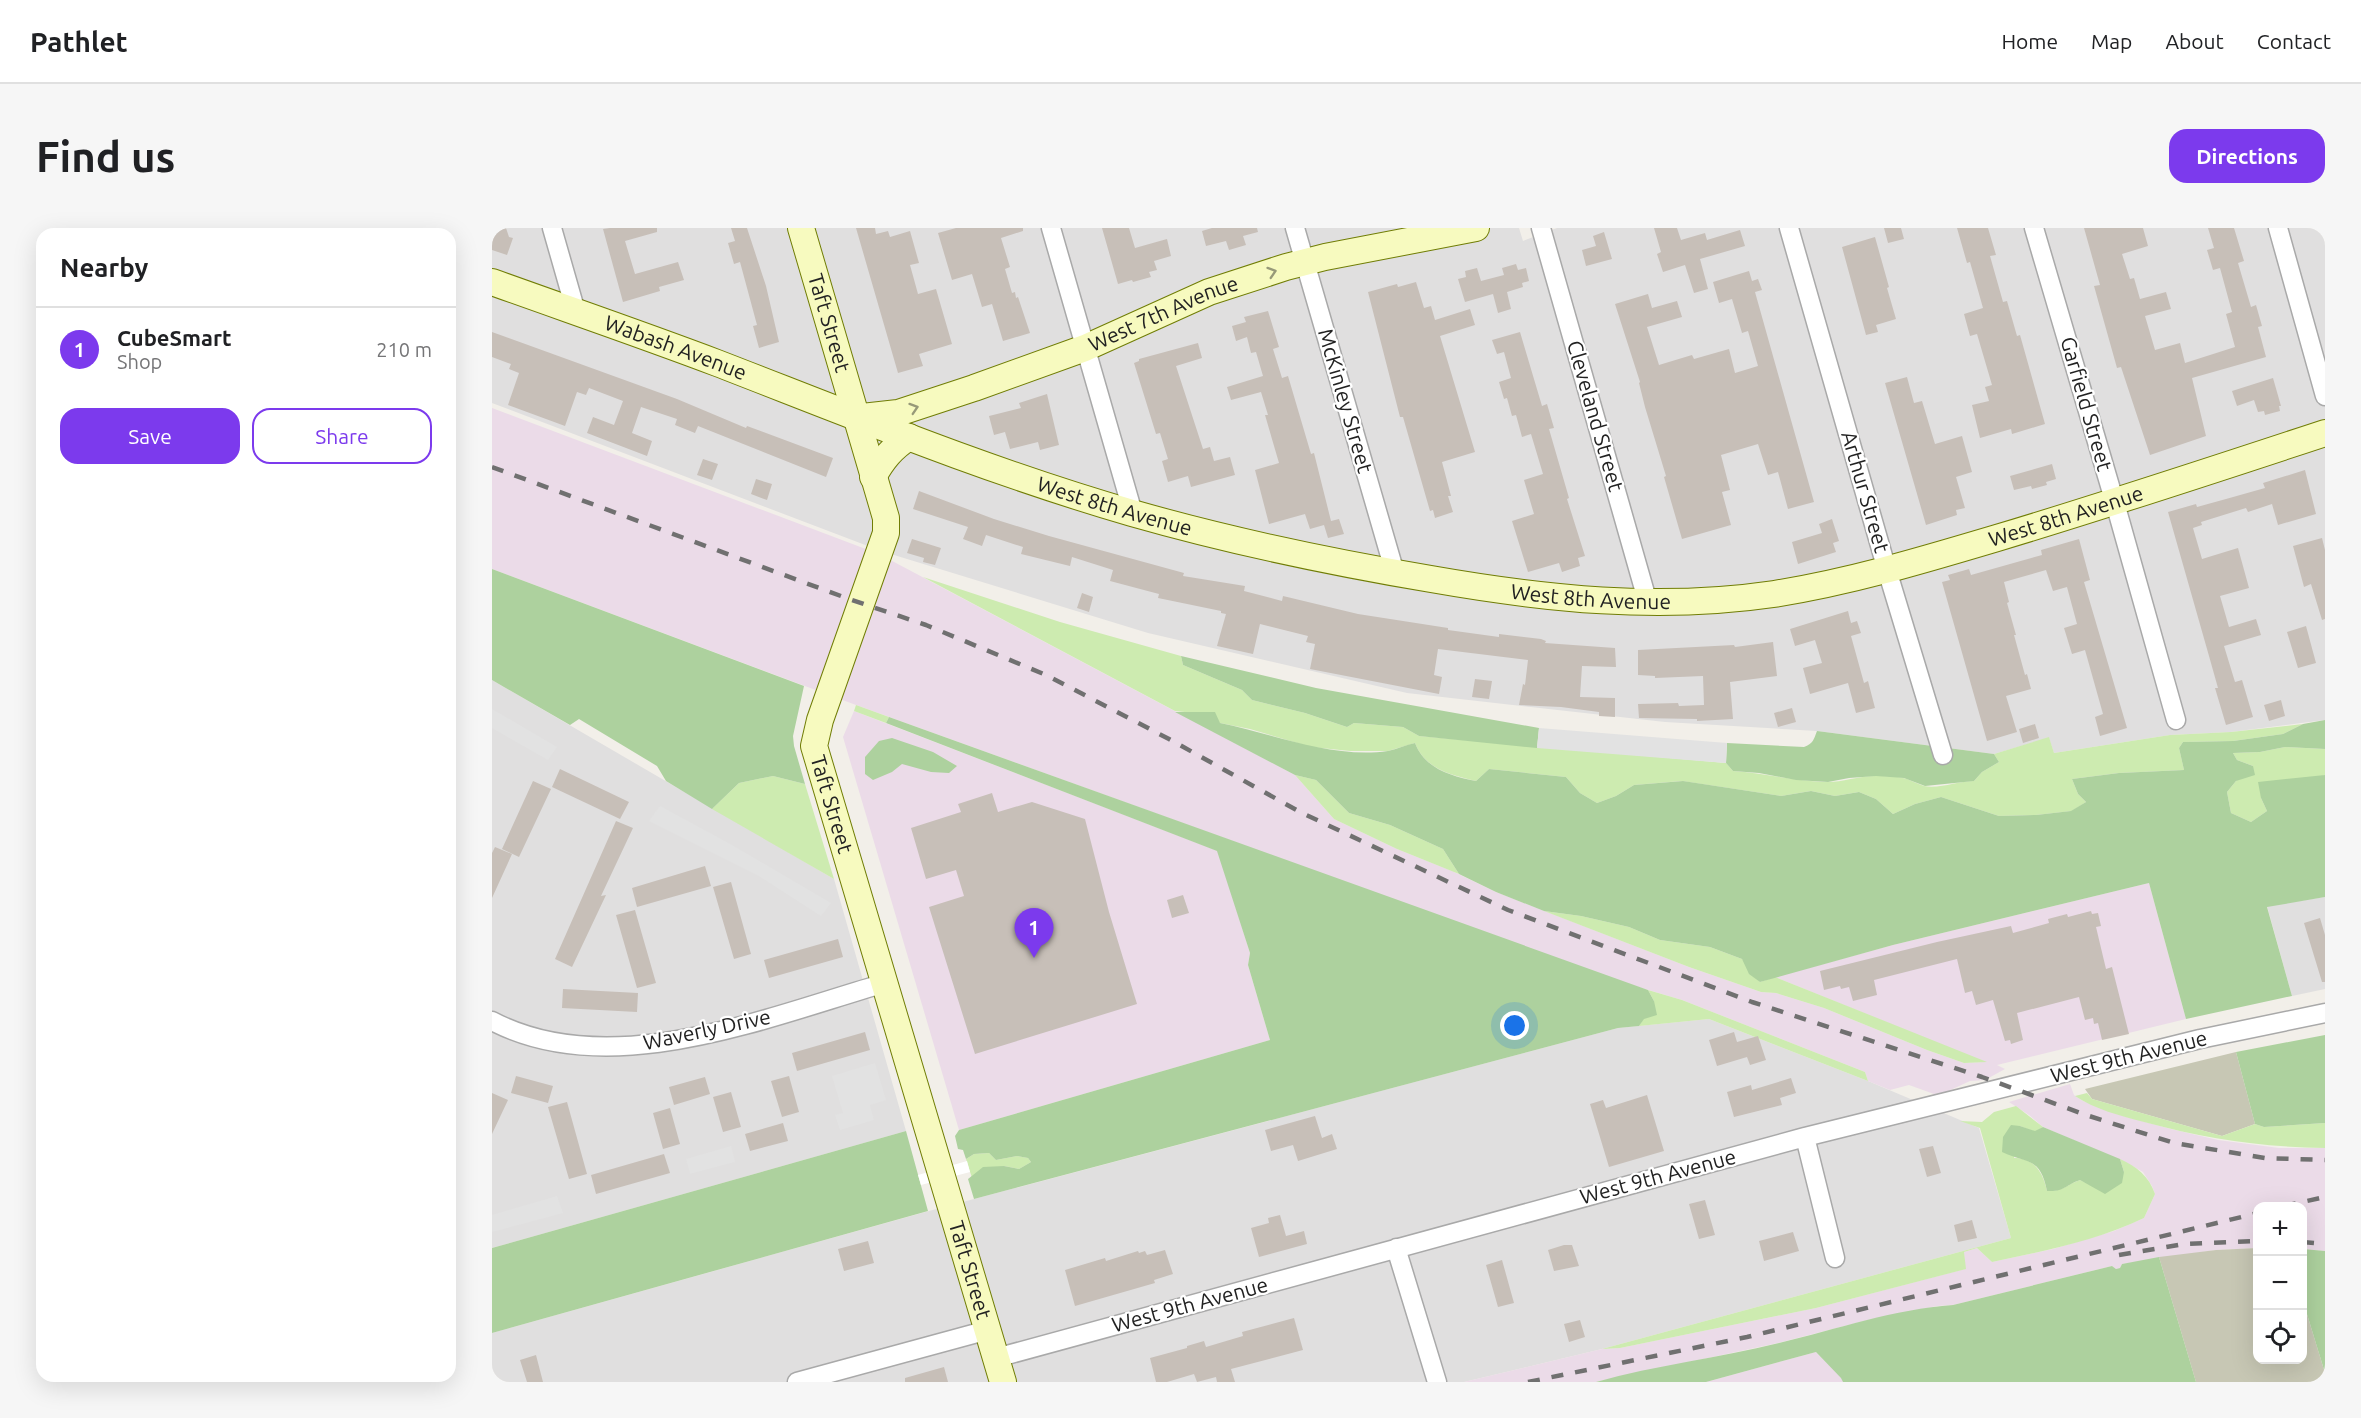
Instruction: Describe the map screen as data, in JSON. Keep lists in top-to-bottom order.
{
  "streets": {
    "street": [
      "West 7th Avenue",
      "Taft Street",
      "Wabash Avenue",
      "McKinley Street",
      "Garfield Street",
      "Cleveland Street",
      "Arthur Street",
      "West 8th Avenue",
      "Waverly Drive",
      "West 9th Avenue"
    ]
  },
  "crossings": [
    ["West 7th Avenue", "Taft Street"],
    ["West 7th Avenue", "Wabash Avenue"],
    ["West 7th Avenue", "McKinley Street"],
    ["West 7th Avenue", "West 8th Avenue"],
    ["Taft Street", "Wabash Avenue"],
    ["Taft Street", "West 8th Avenue"],
    ["Taft Street", "Waverly Drive"],
    ["Taft Street", "West 9th Avenue"],
    ["Wabash Avenue", "West 8th Avenue"],
    ["McKinley Street", "West 8th Avenue"],
    ["Garfield Street", "West 8th Avenue"],
    ["Cleveland Street", "West 8th Avenue"],
    ["Arthur Street", "West 8th Avenue"]
  ],
  "one_way": ["West 7th Avenue"],
  "page": {
    "header": "Pathlet",
    "nav": [
      "Home",
      "Map",
      "About",
      "Contact"
    ],
    "buttons": [
      "Directions",
      ["Save", "Share"]
    ],
    "title": "Find us",
    "heading": "Nearby",
    "list": [
      {
        "mark": "1",
        "name": "CubeSmart",
        "note": "Shop",
        "value": "210 m"
      }
    ],
    "pins": "1",
    "map_buttons": ["+", "−"]
  }
}
